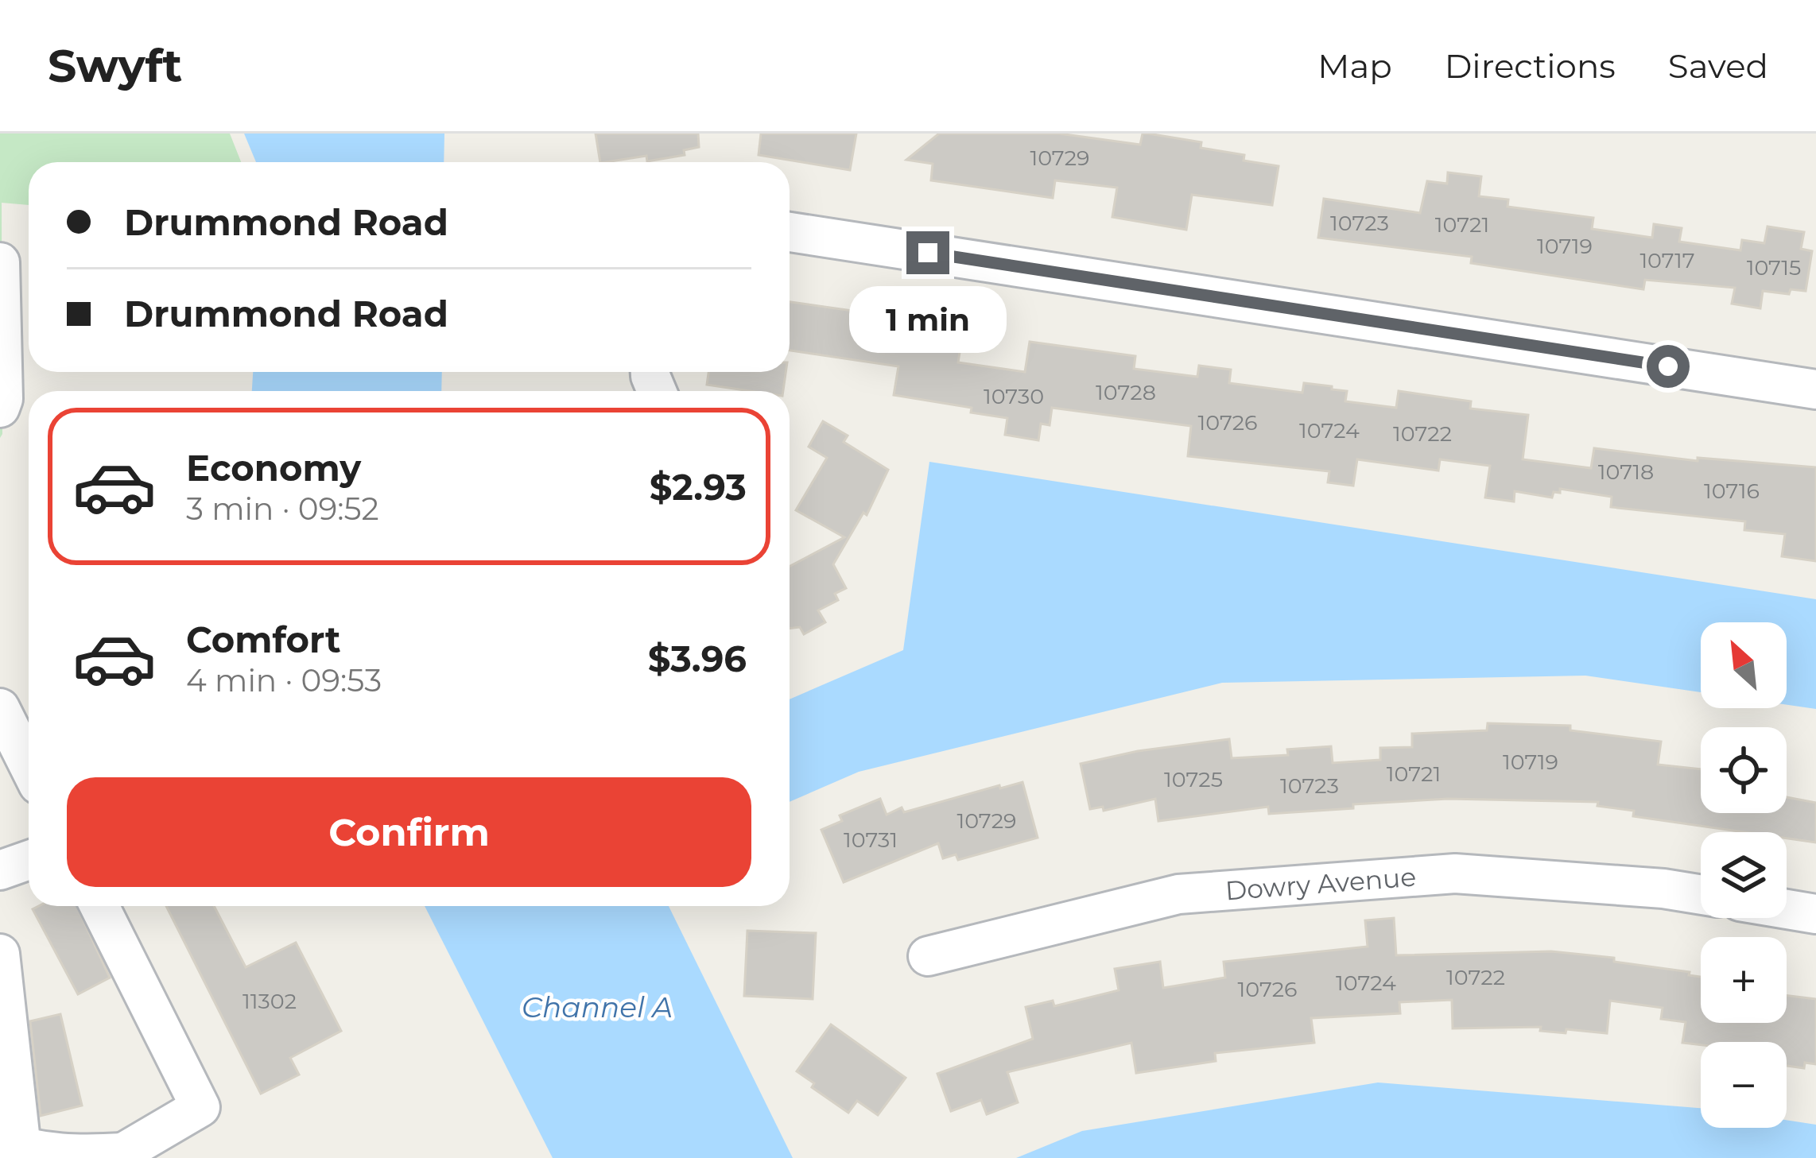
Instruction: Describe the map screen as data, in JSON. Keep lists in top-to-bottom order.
{
  "streets": {
    "street": ["Dowry Avenue"]
  },
  "water": ["Channel A"],
  "house_numbers": [
    "10729",
    "10723",
    "10721",
    "10719",
    "10717",
    "10715",
    "10728",
    "10730",
    "10726",
    "10724",
    "10722",
    "10718",
    "10716",
    "10719",
    "10721",
    "10725",
    "10723",
    "10729",
    "10731",
    "10722",
    "10724",
    "10726",
    "11302"
  ],
  "north": "top left",
  "page": {
    "header": "Swyft",
    "nav": ["Map", "Directions", "Saved"],
    "banner": ["Drummond Road", "Drummond Road"],
    "bubble": "1 min",
    "list": [
      {
        "name": "Economy",
        "note": "3 min · 09:52",
        "value": "$2.93"
      },
      {
        "name": "Comfort",
        "note": "4 min · 09:53",
        "value": "$3.96"
      }
    ],
    "map_buttons": ["+", "−"],
    "buttons": "Confirm"
  }
}
